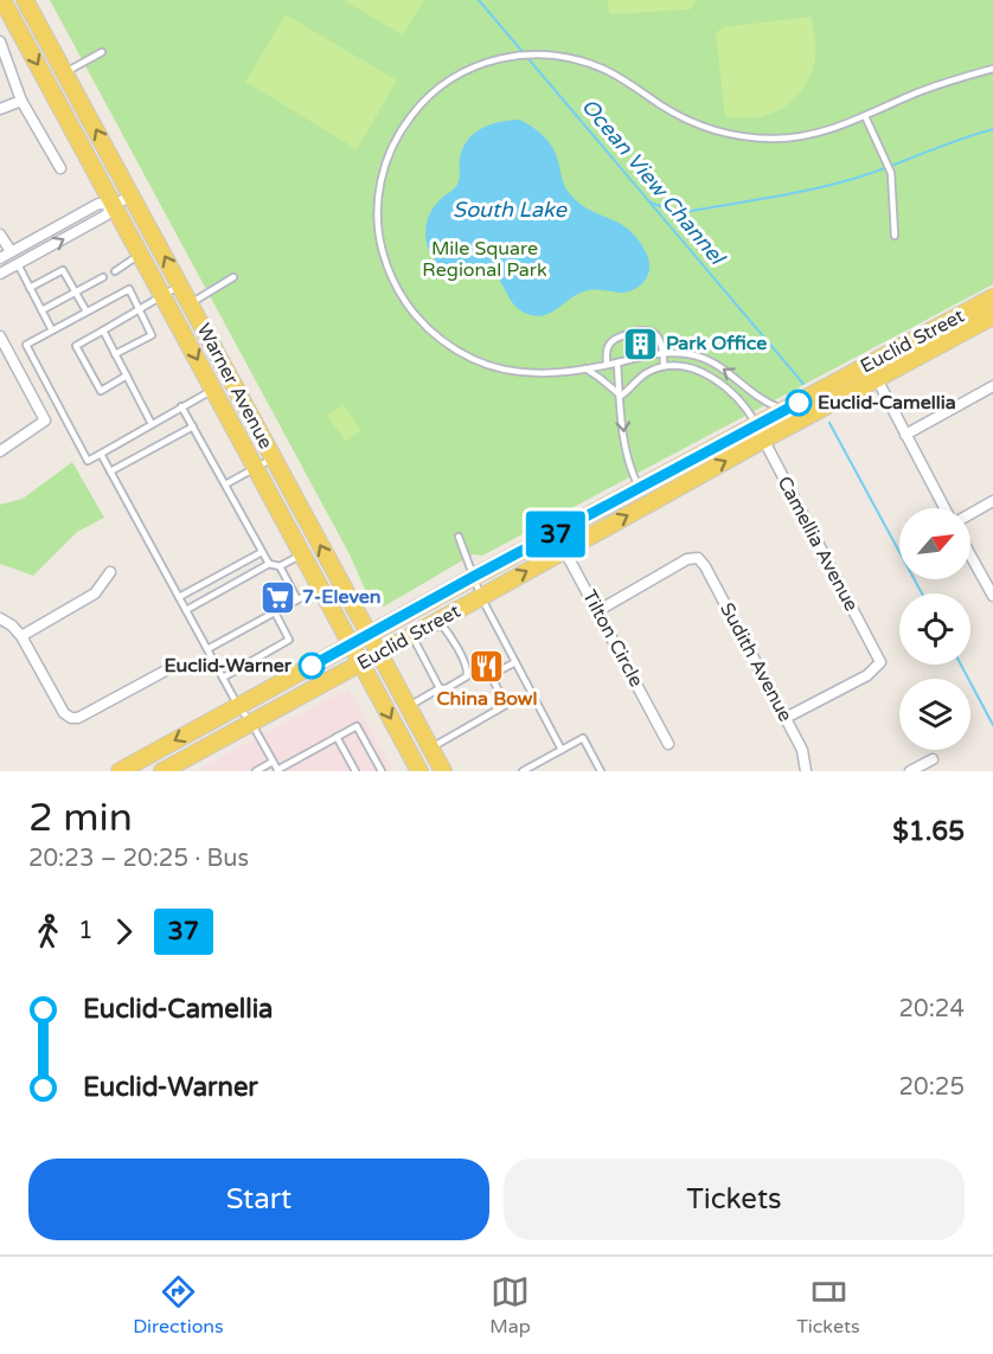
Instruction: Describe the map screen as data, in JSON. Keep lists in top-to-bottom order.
{
  "streets": {
    "main road": ["Euclid Street", "Warner Avenue"],
    "street": ["Camellia Avenue", "Tilton Circle", "Sudith Avenue"]
  },
  "crossings": [
    ["Euclid Street", "Warner Avenue"],
    ["Euclid Street", "Camellia Avenue"],
    ["Euclid Street", "Tilton Circle"],
    ["Camellia Avenue", "Sudith Avenue"],
    ["Tilton Circle", "Sudith Avenue"]
  ],
  "water": ["Ocean View Channel", "South Lake"],
  "parks": ["Mile Square Regional Park"],
  "places": {
    "building": ["Park Office"],
    "other": ["Euclid-Camellia", "Euclid-Warner"],
    "supermarket": ["7-Eleven"],
    "restaurant": ["China Bowl"]
  },
  "lines": ["bus line 37"],
  "north": "top right",
  "page": {
    "on_map": "37",
    "heading": ["2 min", "20:23 – 20:25 · Bus", "$1.65"],
    "legs": ["1", "37"],
    "list": [
      {
        "name": "Euclid-Camellia",
        "value": "20:24"
      },
      {
        "name": "Euclid-Warner",
        "value": "20:25"
      }
    ],
    "buttons": ["Start", "Tickets"],
    "tabs": ["Directions", "Map", "Tickets"]
  }
}
